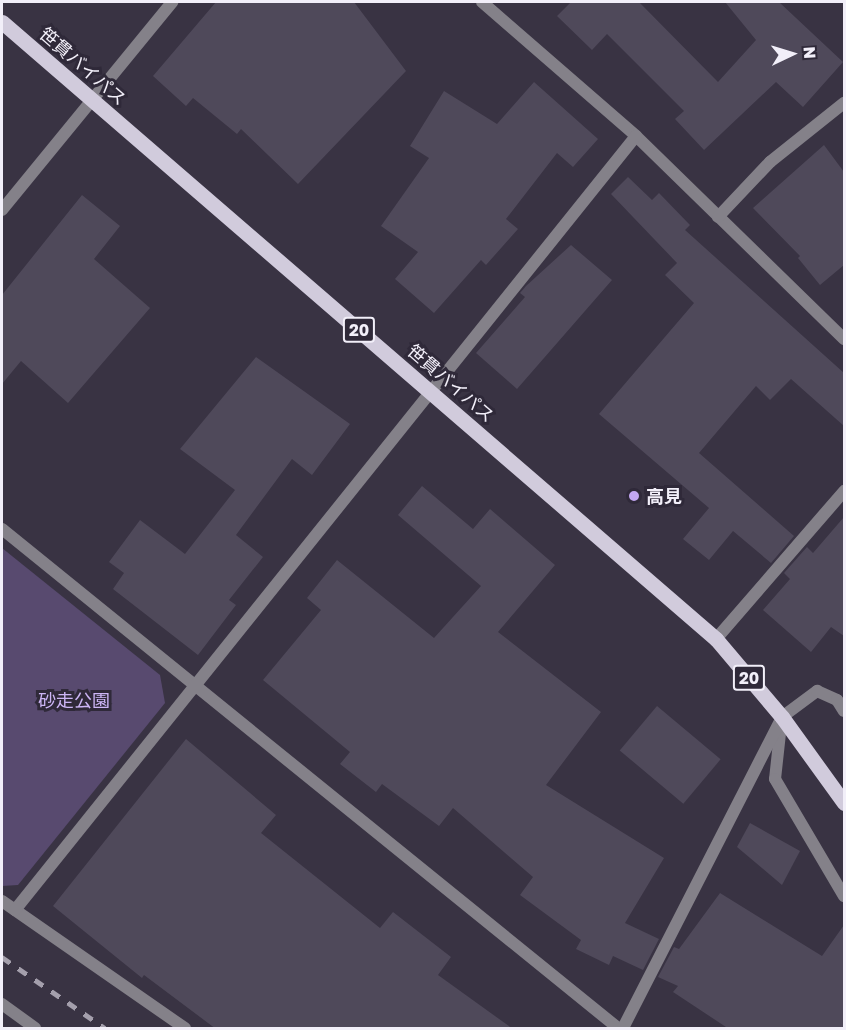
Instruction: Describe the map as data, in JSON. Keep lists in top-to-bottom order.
{
  "streets": {
    "main road": ["笹貫バイパス", "20"]
  },
  "parks": ["砂走公園"],
  "places": ["高見"],
  "north": "right"
}
